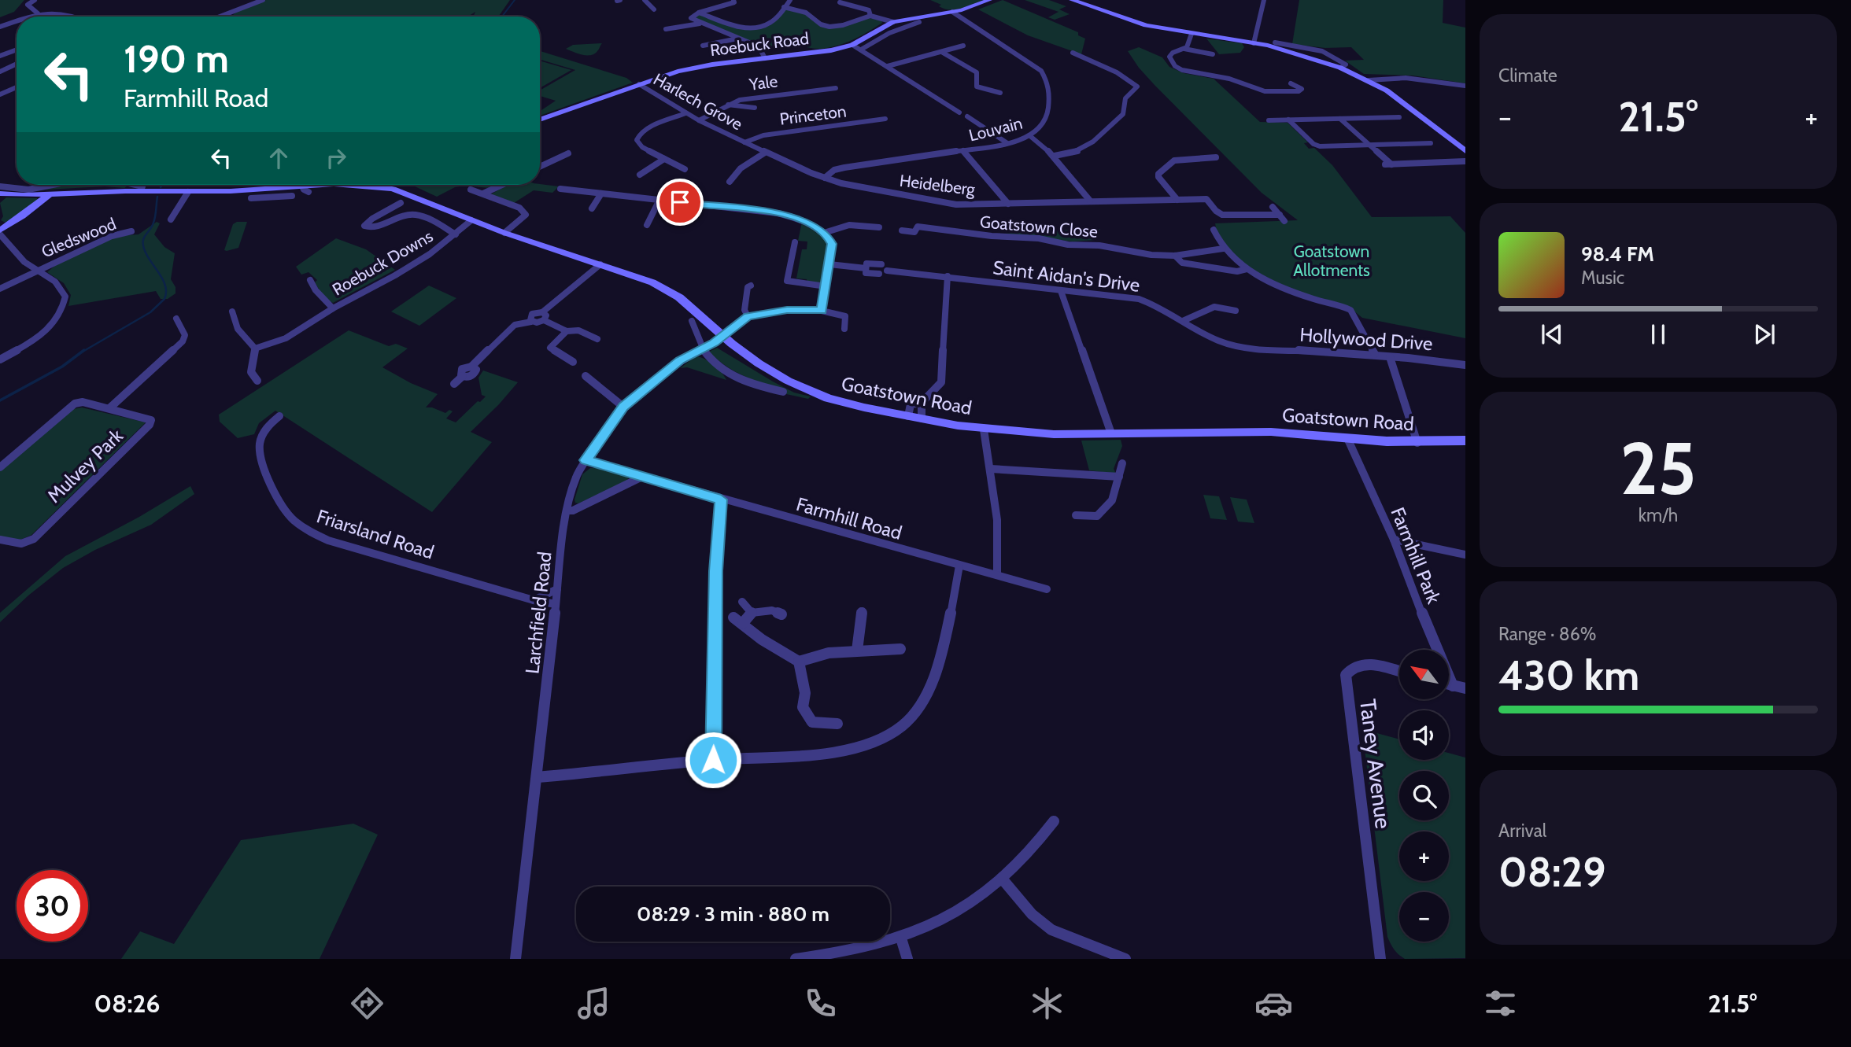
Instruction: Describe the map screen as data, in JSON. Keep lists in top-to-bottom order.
{
  "streets": {
    "main road": ["Roebuck Road", "Goatstown Road"],
    "street": [
      "Yale",
      "Harlech Grove",
      "Princeton",
      "Louvain",
      "Heidelberg",
      "Goatstown Close",
      "Gledswood",
      "Roebuck Downs",
      "Saint Aidan's Drive",
      "Hollywood Drive",
      "Mulvey Park",
      "Farmhill Road",
      "Friarsland Road",
      "Farmhill Park",
      "Larchfield Road",
      "Taney Avenue"
    ]
  },
  "crossings": [
    ["Roebuck Road", "Harlech Grove"],
    ["Roebuck Road", "Louvain"],
    ["Yale", "Harlech Grove"],
    ["Harlech Grove", "Princeton"],
    ["Harlech Grove", "Heidelberg"],
    ["Princeton", "Heidelberg"],
    ["Louvain", "Heidelberg"],
    ["Goatstown Close", "Hollywood Drive"],
    ["Roebuck Downs", "Goatstown Road"],
    ["Saint Aidan's Drive", "Hollywood Drive"],
    ["Goatstown Road", "Farmhill Park"],
    ["Goatstown Road", "Larchfield Road"],
    ["Farmhill Road", "Larchfield Road"],
    ["Friarsland Road", "Larchfield Road"]
  ],
  "parks": ["Goatstown Allotments"],
  "north": "top left",
  "page": {
    "tile": [
      "Climate",
      ["25", "km/h"],
      ["Range · 86%", "430 km"],
      ["Arrival", "08:29"]
    ],
    "turn": ["190 m", "Farmhill Road"],
    "heat": ["−", "21.5°", "+"],
    "song": ["98.4 FM", "Music"],
    "map_buttons": ["+", "−"],
    "limit": "30",
    "trip": "08:29 · 3 min · 880 m",
    "tabs": ["08:26", "21.5°"]
  }
}
